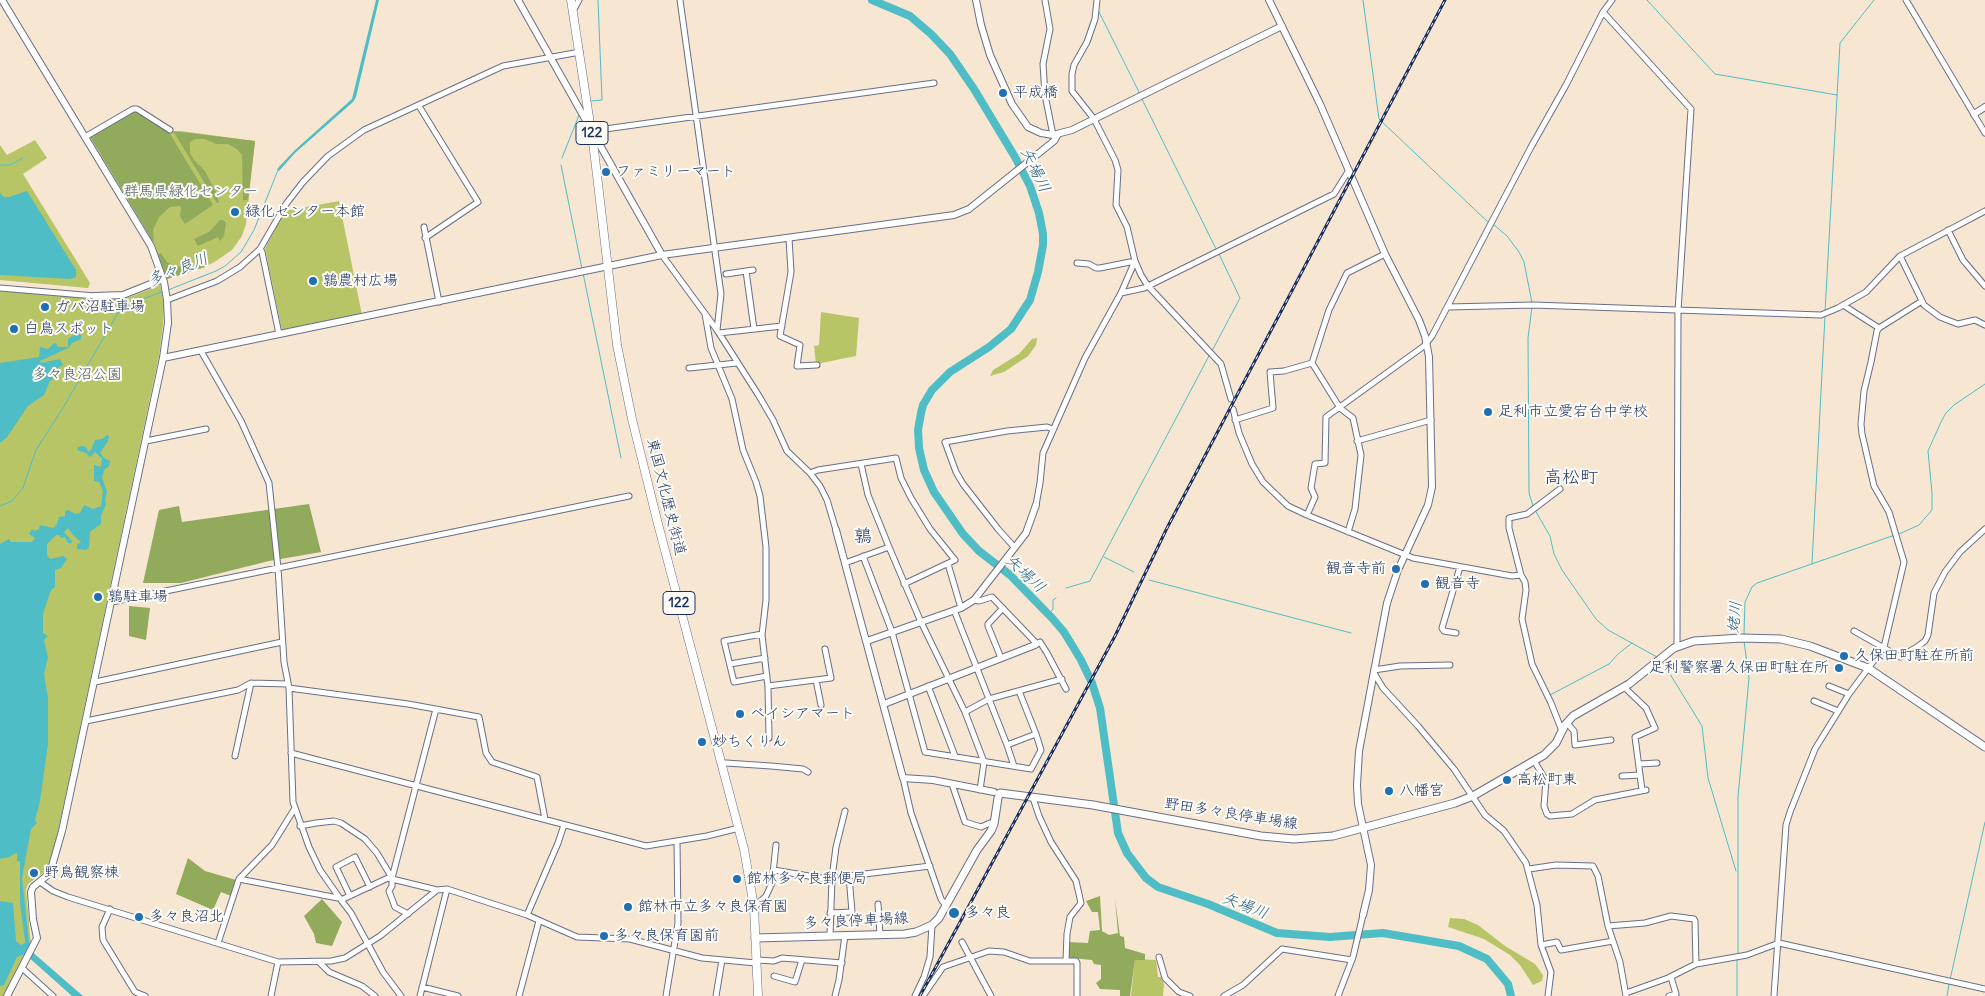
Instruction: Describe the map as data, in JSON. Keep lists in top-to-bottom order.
{
  "streets": {
    "highway": ["122", "東国文化歴史街道"],
    "main road": ["野田多々良停車場線", "多々良停車場線"]
  },
  "crossings": [
    ["東国文化歴史街道", "多々良停車場線"]
  ],
  "districts": ["高松町", "鶉"],
  "water": ["矢場川", "多々良川", "姥川"],
  "parks": ["群馬県緑化センター", "多々良沼公園"],
  "places": [
    "平成橋",
    "ファミリーマート",
    "緑化センター本館",
    "鶉農村広場",
    "ガバ沼駐車場",
    "白鳥スポット",
    "足利市立愛宕台中学校",
    "観音寺前",
    "観音寺",
    "鶉駐車場",
    "久保田町駐在所前",
    "足利警察署久保田町駐在所",
    "ベイシアマート",
    "妙ちくりん",
    "高松町東",
    "八幡宮",
    "野鳥観察棟",
    "館林多々良郵便局",
    "館林市立多々良保育園",
    "多々良",
    "多々良沼北",
    "多々良保育園前"
  ]
}
